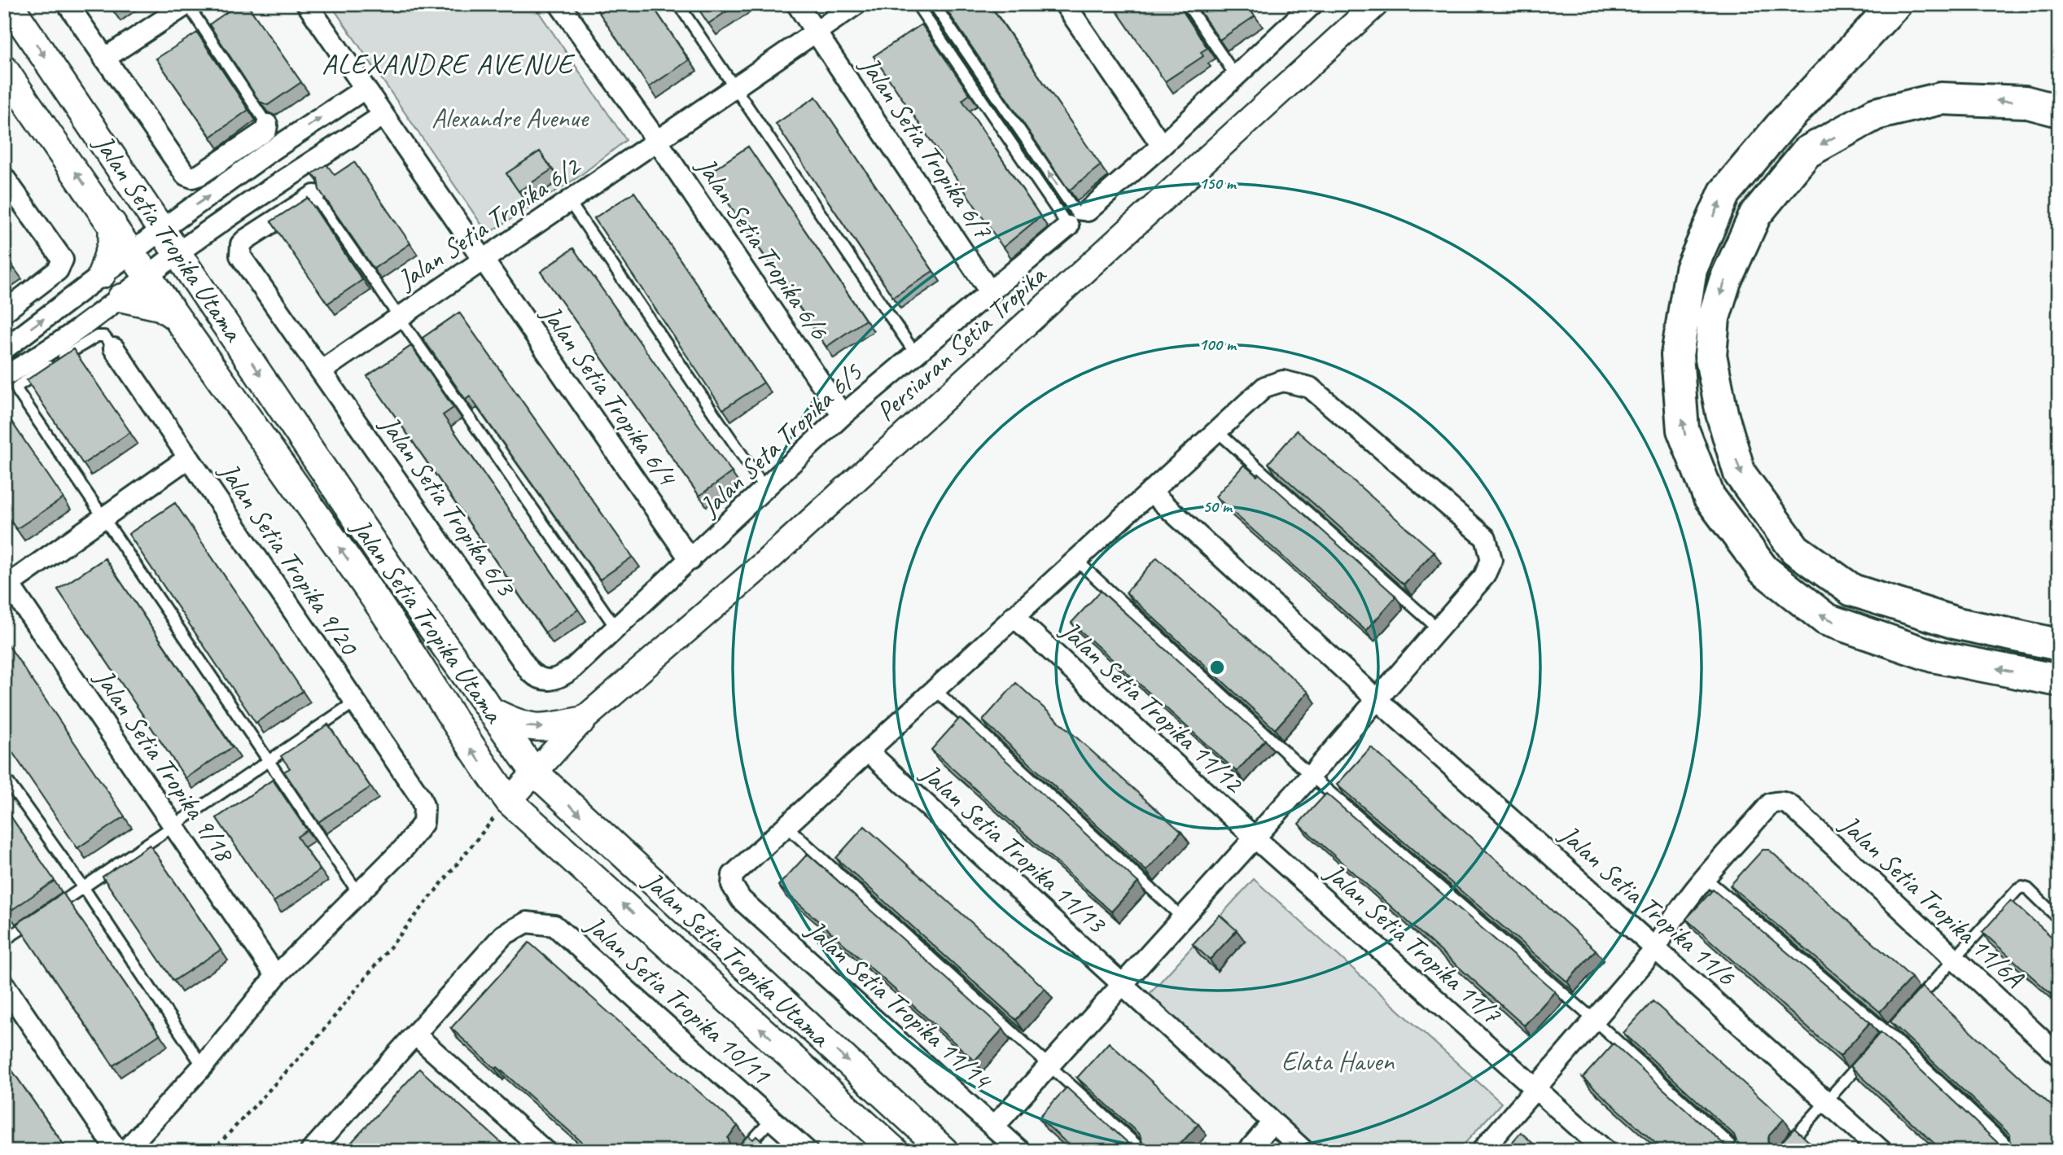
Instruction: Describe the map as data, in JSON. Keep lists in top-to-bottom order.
{
  "streets": {
    "main road": ["Jalan Setia Tropika Utama"],
    "street": [
      "Jalan Setia Tropika 6/7",
      "Jalan Setia Tropika 6/2",
      "Jalan Setia Tropika 6/6",
      "Persiaran Setia Tropika",
      "Jalan Setia Tropika 6/4",
      "Jalan Seta Tropika 6/5",
      "Jalan Setia Tropika 6/3",
      "Jalan Setia Tropika 9/20",
      "Jalan Setia Tropika 11/12",
      "Jalan Setia Tropika 9/18",
      "Jalan Setia Tropika 11/13",
      "Jalan Setia Tropika 11/6A",
      "Jalan Setia Tropika 11/6",
      "Jalan Setia Tropika 11/7",
      "Jalan Setia Tropika 10/11",
      "Jalan Setia Tropika 11/14"
    ]
  },
  "crossings": [
    ["Jalan Setia Tropika 6/7", "Jalan Setia Tropika 6/2"],
    ["Jalan Setia Tropika 6/7", "Jalan Seta Tropika 6/5"],
    ["Jalan Setia Tropika 6/2", "Jalan Setia Tropika 6/6"],
    ["Jalan Setia Tropika 6/2", "Jalan Setia Tropika 6/4"],
    ["Jalan Setia Tropika 6/2", "Jalan Setia Tropika 6/3"],
    ["Jalan Setia Tropika Utama", "Persiaran Setia Tropika"],
    ["Jalan Setia Tropika 6/6", "Jalan Seta Tropika 6/5"],
    ["Jalan Setia Tropika 6/4", "Jalan Seta Tropika 6/5"],
    ["Jalan Seta Tropika 6/5", "Jalan Setia Tropika 6/3"],
    ["Jalan Setia Tropika 11/12", "Jalan Setia Tropika 11/7"]
  ],
  "districts": ["ALEXANDRE AVENUE"],
  "parks": ["Alexandre Avenue", "Elata Haven"],
  "rings": ["150 m", "100 m", "50 m"]
}
